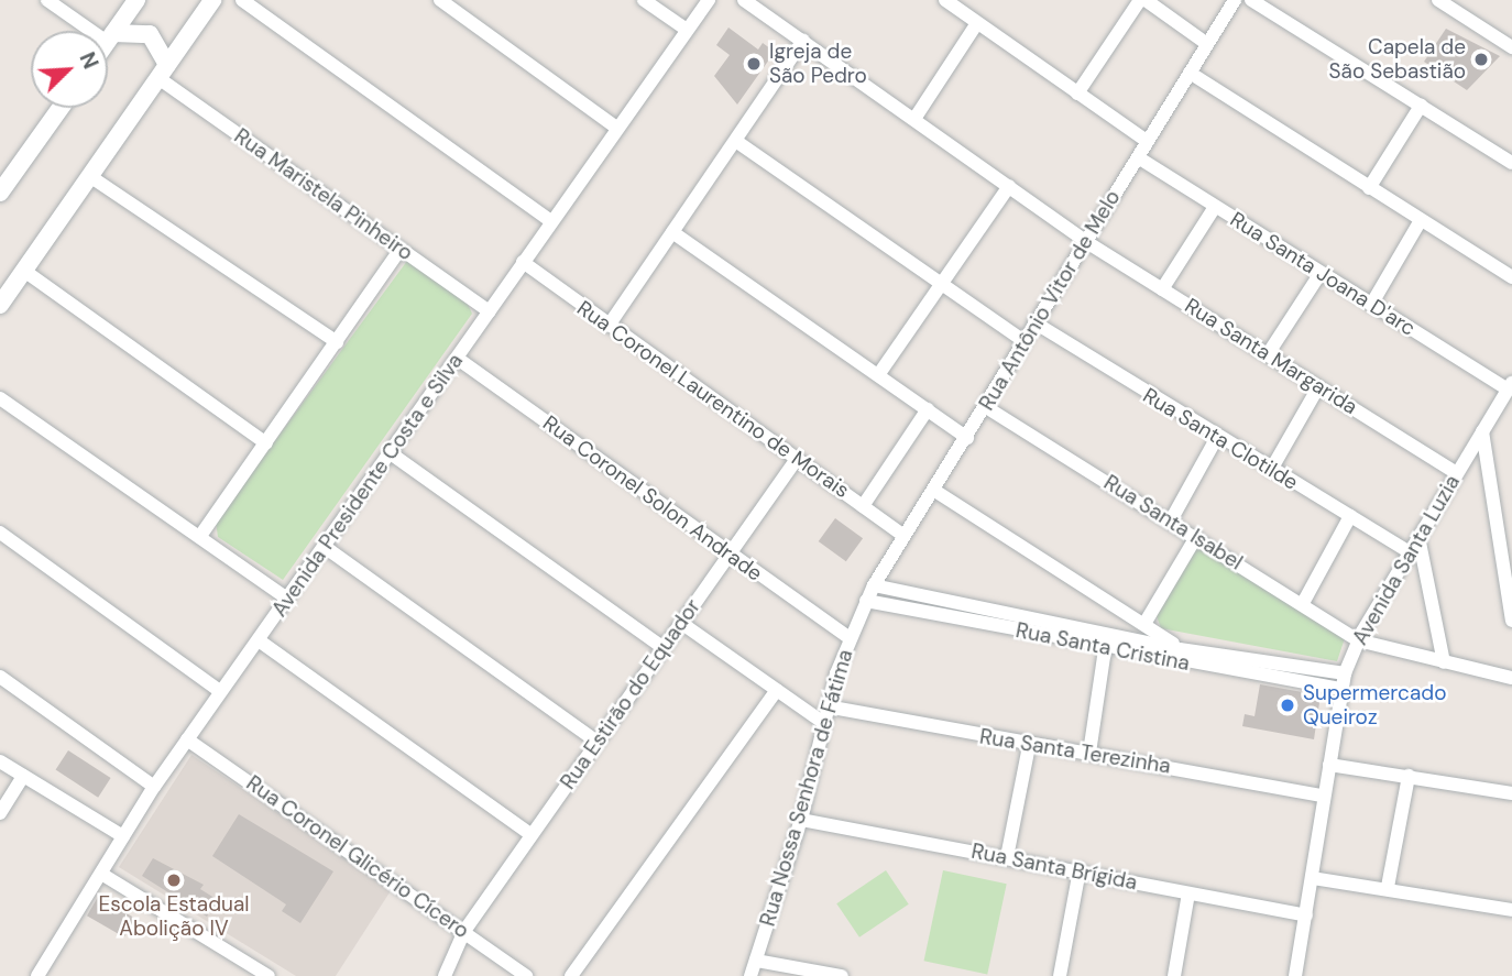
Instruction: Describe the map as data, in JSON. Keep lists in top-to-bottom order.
{
  "streets": {
    "street": [
      "Rua Maristela Pinheiro",
      "Rua Santa Joana D'arc",
      "Rua Antônio Vitor de Melo",
      "Rua Santa Margarida",
      "Rua Coronel Laurentino de Morais",
      "Rua Santa Clotilde",
      "Avenida Presidente Costa e Silva",
      "Rua Coronel Solon Andrade",
      "Rua Santa Isabel",
      "Avenida Santa Luzia",
      "Rua Santa Cristina",
      "Rua Estirão do Equador",
      "Rua Santa Terezinha",
      "Rua Nossa Senhora de Fátima",
      "Rua Coronel Glicério Cícero",
      "Rua Santa Brígida"
    ]
  },
  "crossings": [
    ["Rua Maristela Pinheiro", "Avenida Presidente Costa e Silva"],
    ["Rua Santa Joana D'arc", "Rua Antônio Vitor de Melo"],
    ["Rua Santa Joana D'arc", "Avenida Santa Luzia"],
    ["Rua Antônio Vitor de Melo", "Rua Santa Margarida"],
    ["Rua Antônio Vitor de Melo", "Rua Coronel Laurentino de Morais"],
    ["Rua Antônio Vitor de Melo", "Rua Santa Clotilde"],
    ["Rua Antônio Vitor de Melo", "Rua Santa Isabel"],
    ["Rua Antônio Vitor de Melo", "Rua Santa Cristina"],
    ["Rua Antônio Vitor de Melo", "Rua Nossa Senhora de Fátima"],
    ["Rua Santa Margarida", "Avenida Santa Luzia"],
    ["Rua Coronel Laurentino de Morais", "Avenida Presidente Costa e Silva"],
    ["Rua Coronel Laurentino de Morais", "Rua Estirão do Equador"],
    ["Rua Santa Clotilde", "Avenida Santa Luzia"],
    ["Avenida Presidente Costa e Silva", "Rua Coronel Solon Andrade"],
    ["Avenida Presidente Costa e Silva", "Rua Coronel Glicério Cícero"],
    ["Rua Coronel Solon Andrade", "Rua Estirão do Equador"],
    ["Rua Coronel Solon Andrade", "Rua Nossa Senhora de Fátima"],
    ["Rua Santa Isabel", "Avenida Santa Luzia"],
    ["Avenida Santa Luzia", "Rua Santa Cristina"],
    ["Avenida Santa Luzia", "Rua Santa Terezinha"],
    ["Avenida Santa Luzia", "Rua Santa Brígida"],
    ["Rua Santa Cristina", "Rua Nossa Senhora de Fátima"],
    ["Rua Estirão do Equador", "Rua Coronel Glicério Cícero"],
    ["Rua Santa Terezinha", "Rua Nossa Senhora de Fátima"],
    ["Rua Nossa Senhora de Fátima", "Rua Santa Brígida"]
  ],
  "places": [
    "Capela de São Sebastião",
    "Igreja de São Pedro",
    "Supermercado Queiroz",
    "Escola Estadual Abolição IV"
  ],
  "north": "top right"
}
